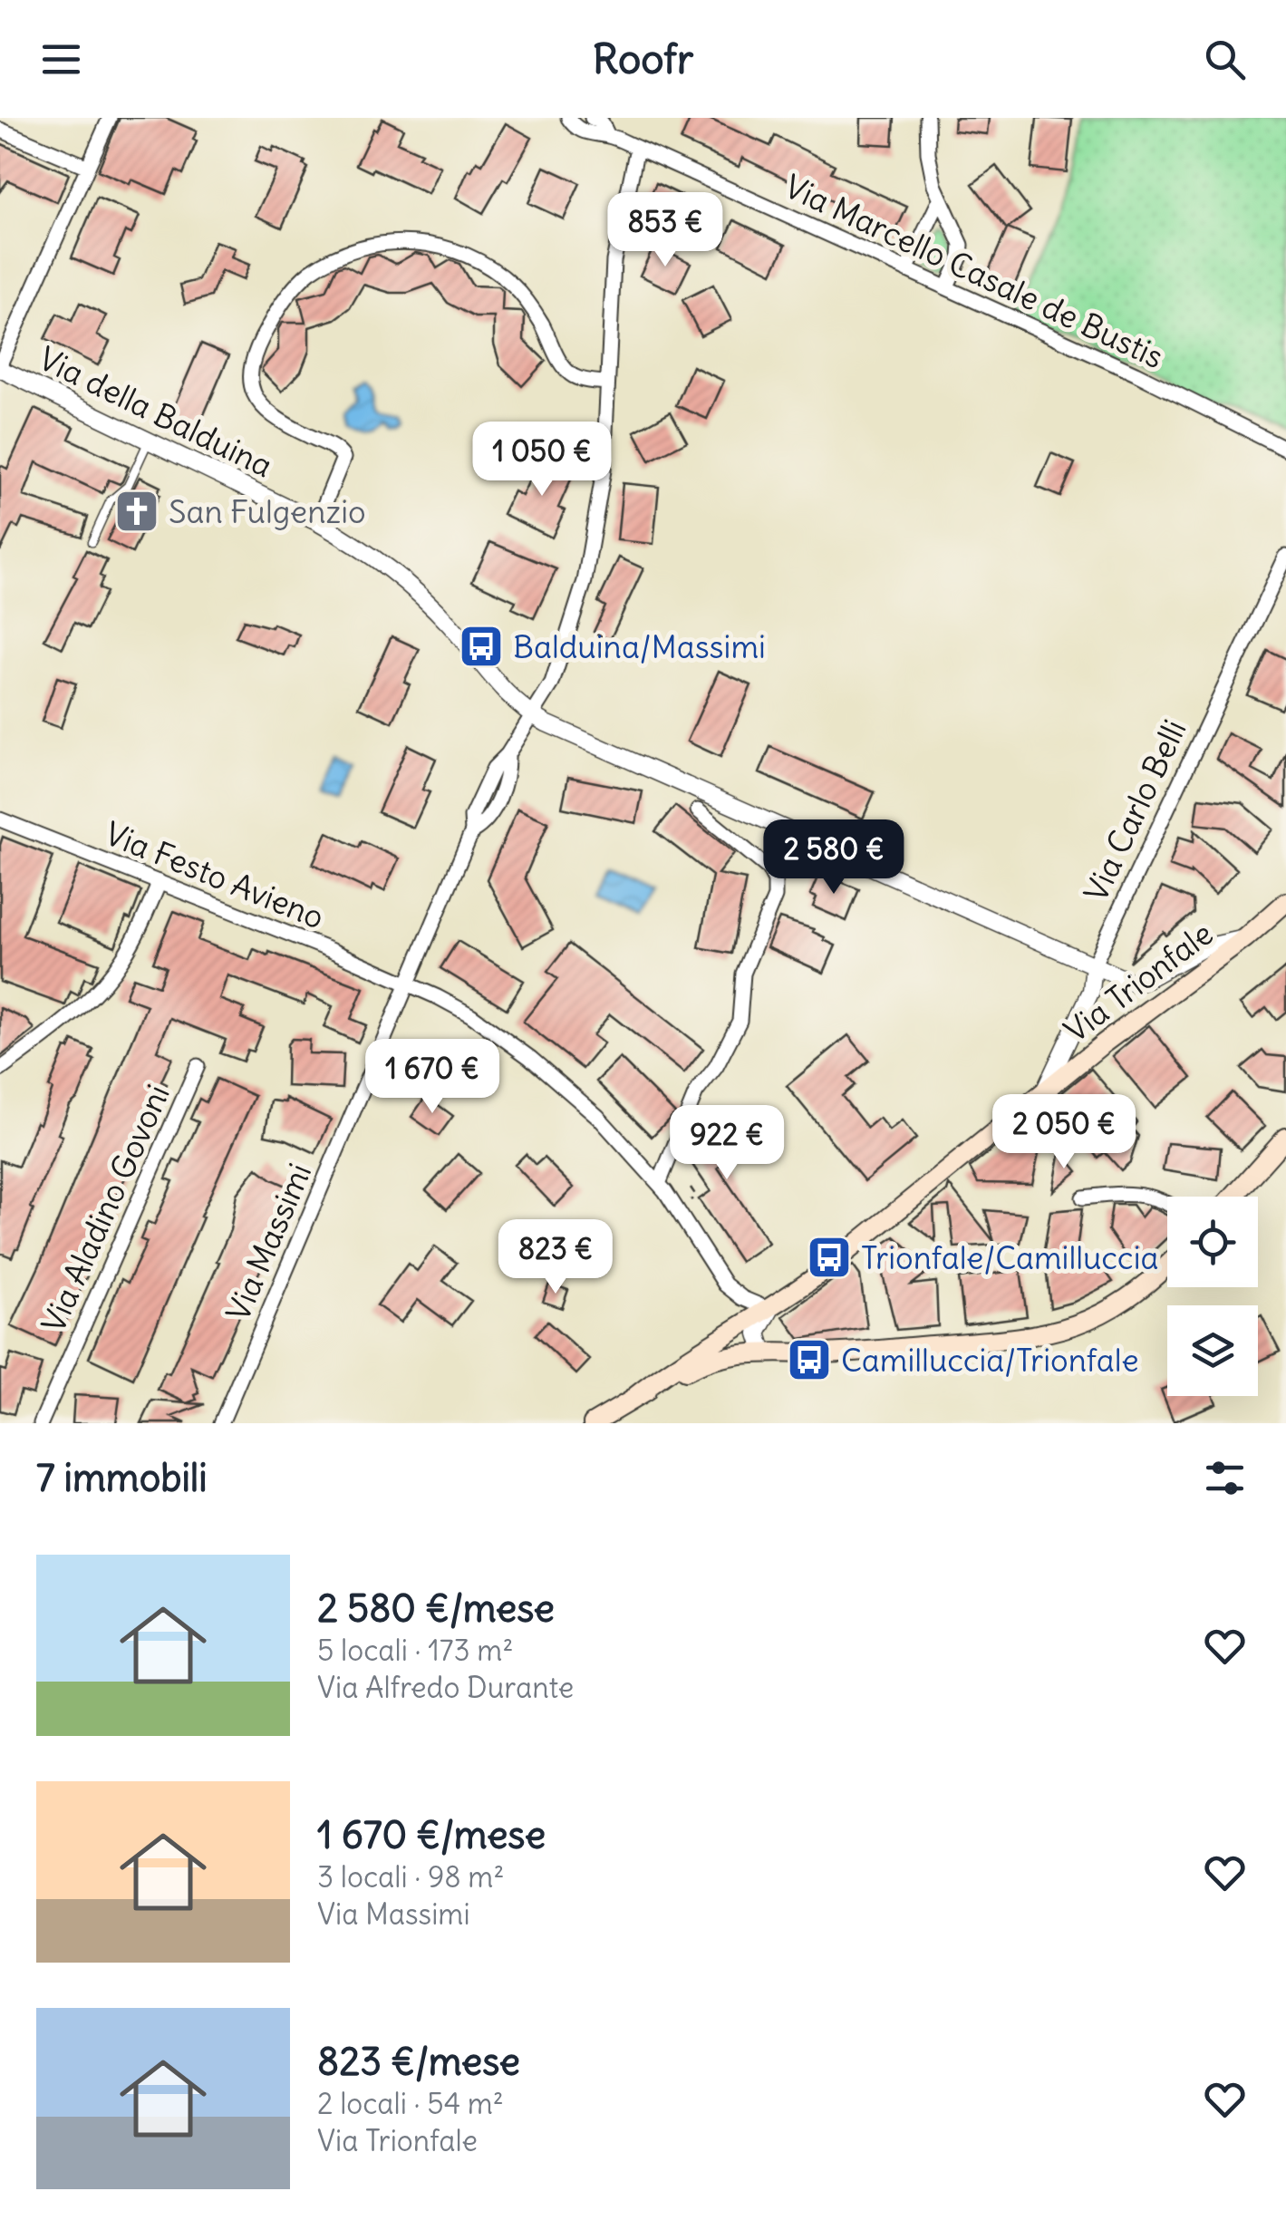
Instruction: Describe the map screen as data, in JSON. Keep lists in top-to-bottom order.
{
  "streets": {
    "main road": ["Via Trionfale"],
    "street": [
      "Via Marcello Casale de Bustis",
      "Via della Balduina",
      "Via Carlo Belli",
      "Via Festo Avieno",
      "Via Aladino Govoni",
      "Via Massimi"
    ]
  },
  "crossings": [
    ["Via Marcello Casale de Bustis", "Via Massimi"],
    ["Via della Balduina", "Via Carlo Belli"],
    ["Via della Balduina", "Via Trionfale"],
    ["Via della Balduina", "Via Massimi"],
    ["Via Carlo Belli", "Via Trionfale"],
    ["Via Festo Avieno", "Via Trionfale"],
    ["Via Festo Avieno", "Via Massimi"]
  ],
  "places": {
    "church": ["San Fulgenzio"],
    "bus stop": ["Balduina/Massimi", "Trionfale/Camilluccia", "Camilluccia/Trionfale"]
  },
  "page": {
    "header": "Roofr",
    "price": [
      "853 €",
      "1 050 €",
      "2 580 €",
      "1 670 €",
      "2 050 €",
      "922 €",
      "823 €"
    ],
    "heading": "7 immobili",
    "list": [
      {
        "name": "2 580 €/mese",
        "note": "5 locali · 173 m² · Via Alfredo Durante"
      },
      {
        "name": "1 670 €/mese",
        "note": "3 locali · 98 m² · Via Massimi"
      },
      {
        "name": "823 €/mese",
        "note": "2 locali · 54 m² · Via Trionfale"
      }
    ]
  }
}
